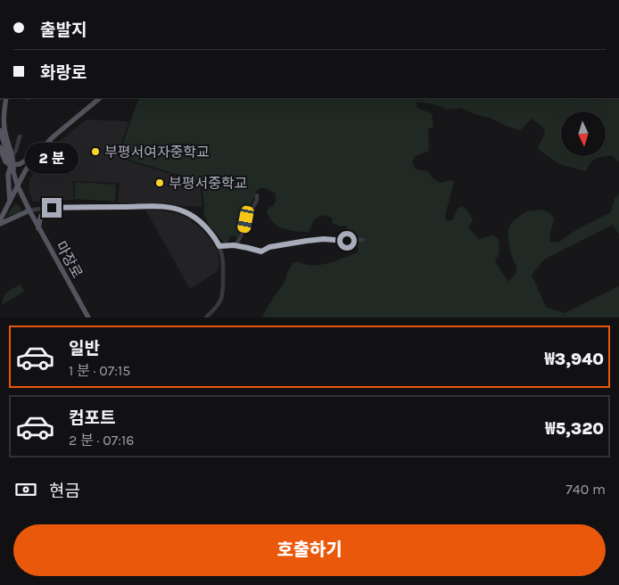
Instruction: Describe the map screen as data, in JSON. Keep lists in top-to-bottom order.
{
  "streets": {
    "main road": ["마장로"]
  },
  "places": ["부평서여자중학교", "부평서중학교"],
  "north": "bottom",
  "page": {
    "banner": ["출발지", "화랑로"],
    "bubble": "2 분",
    "list": [
      {
        "name": "일반",
        "note": "1 분 · 07:15",
        "value": "₩3,940"
      },
      {
        "name": "컴포트",
        "note": "2 분 · 07:16",
        "value": "₩5,320"
      }
    ],
    "pay": ["현금", "740 m"],
    "buttons": "호출하기"
  }
}
